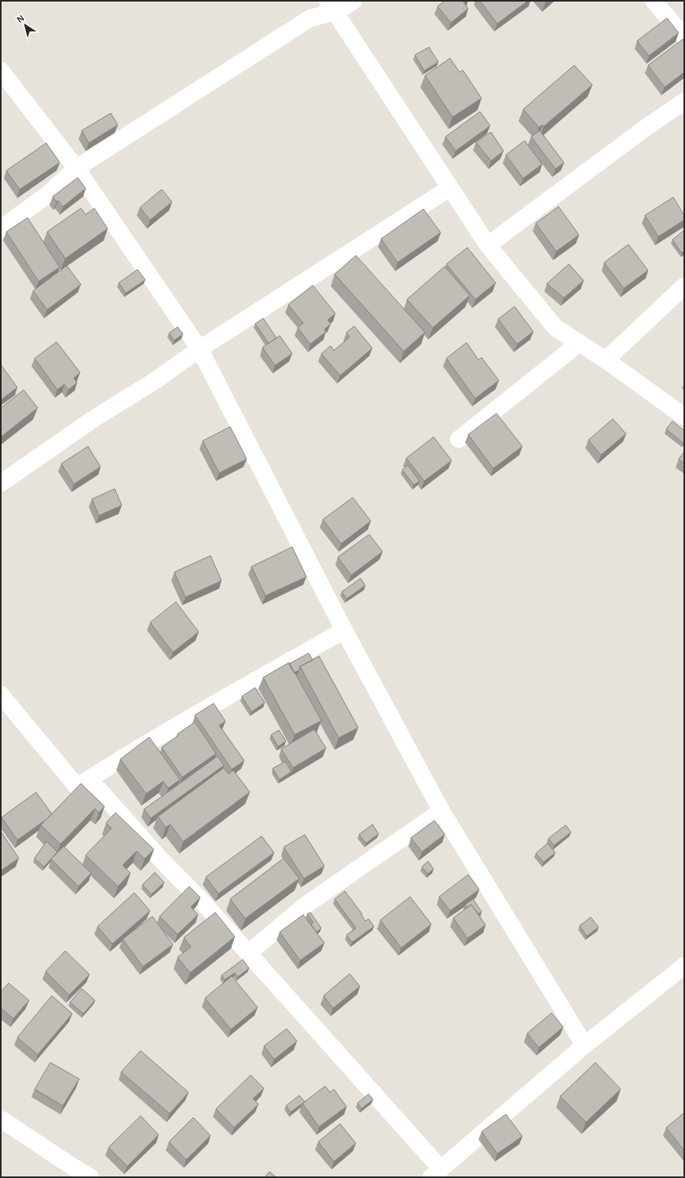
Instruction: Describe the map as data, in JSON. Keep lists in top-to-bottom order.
{
  "north": "top left"
}
